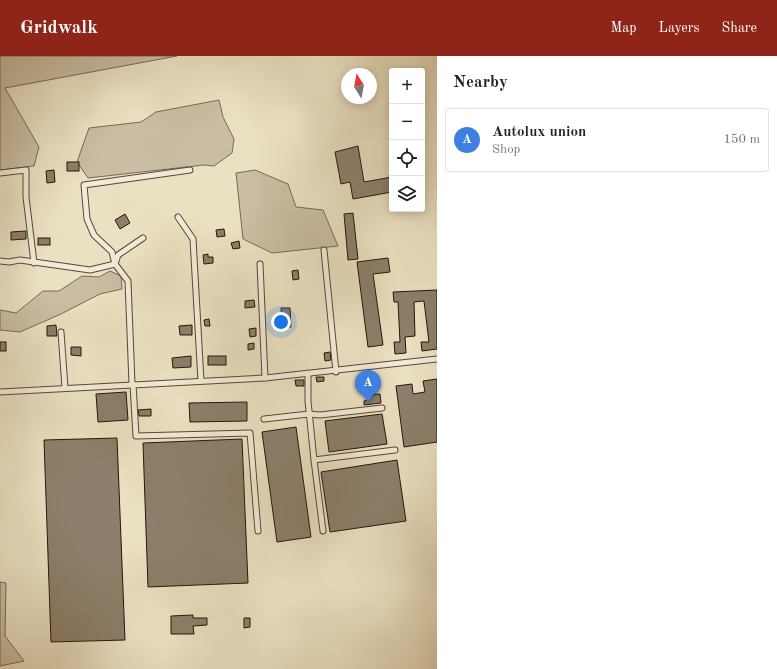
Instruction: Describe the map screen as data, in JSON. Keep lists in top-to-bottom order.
{
  "north": "top",
  "page": {
    "header": "Gridwalk",
    "nav": ["Map", "Layers", "Share"],
    "heading": "Nearby",
    "map_buttons": ["+", "−"],
    "list": [
      {
        "mark": "A",
        "name": "Autolux union",
        "note": "Shop",
        "value": "150 m"
      }
    ],
    "pins": "A"
  }
}
